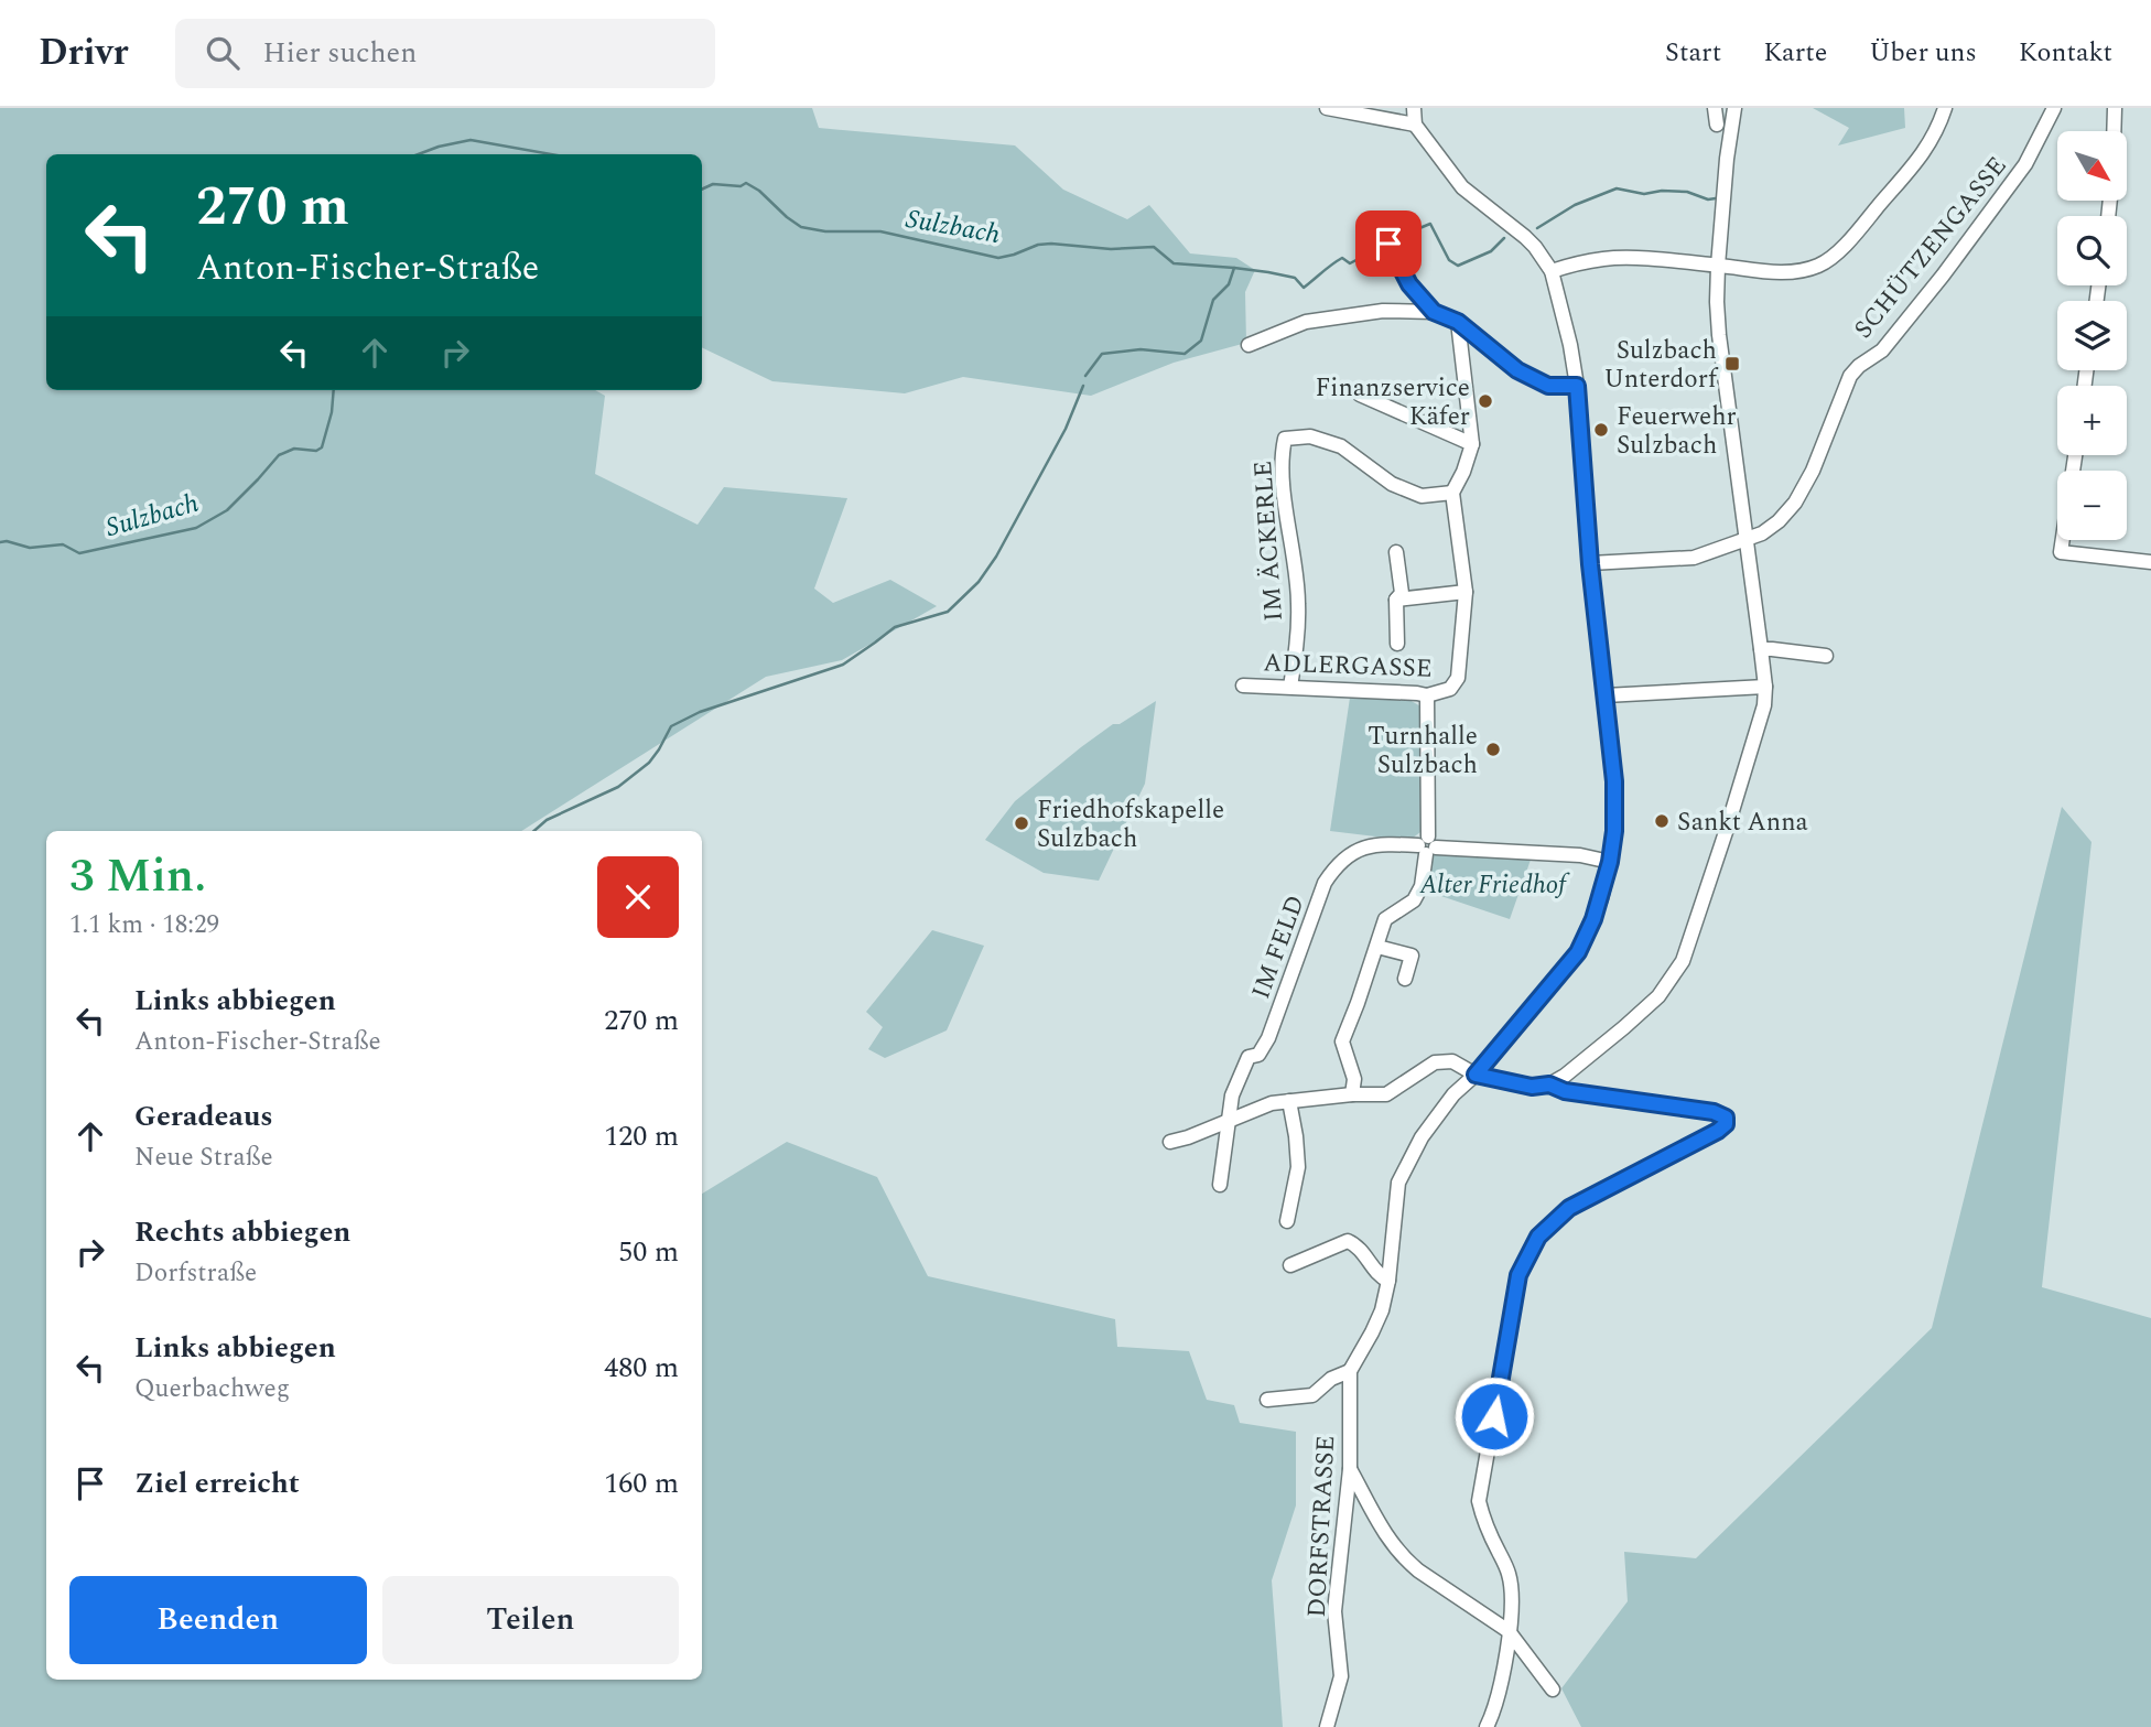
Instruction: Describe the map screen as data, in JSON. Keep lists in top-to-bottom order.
{
  "streets": {
    "street": [
      "SCHÜTZENGASSE",
      "IM ÄCKERLE",
      "ADLERGASSE",
      "IM FELD",
      "DORFSTRASSE"
    ]
  },
  "crossings": [
    ["IM ÄCKERLE", "ADLERGASSE"]
  ],
  "water": ["Sulzbach"],
  "parks": ["Alter Friedhof"],
  "places": {
    "transit": ["Sulzbach Unterdorf"],
    "other": [
      "Finanzservice Käfer",
      "Feuerwehr Sulzbach",
      "Turnhalle Sulzbach",
      "Sankt Anna",
      "Friedhofskapelle Sulzbach"
    ]
  },
  "north": "bottom right",
  "page": {
    "header": "Drivr",
    "search": "Hier suchen",
    "nav": [
      "Start",
      "Karte",
      "Über uns",
      "Kontakt"
    ],
    "map_buttons": ["+", "−"],
    "turn": ["270 m", "Anton-Fischer-Straße"],
    "heading": ["3 Min.", "1.1 km · 18:29"],
    "list": [
      {
        "name": "Links abbiegen",
        "note": "Anton-Fischer-Straße",
        "value": "270 m"
      },
      {
        "name": "Geradeaus",
        "note": "Neue Straße",
        "value": "120 m"
      },
      {
        "name": "Rechts abbiegen",
        "note": "Dorfstraße",
        "value": "50 m"
      },
      {
        "name": "Links abbiegen",
        "note": "Querbachweg",
        "value": "480 m"
      },
      {
        "name": "Ziel erreicht",
        "value": "160 m"
      }
    ],
    "buttons": ["Beenden", "Teilen"]
  }
}
